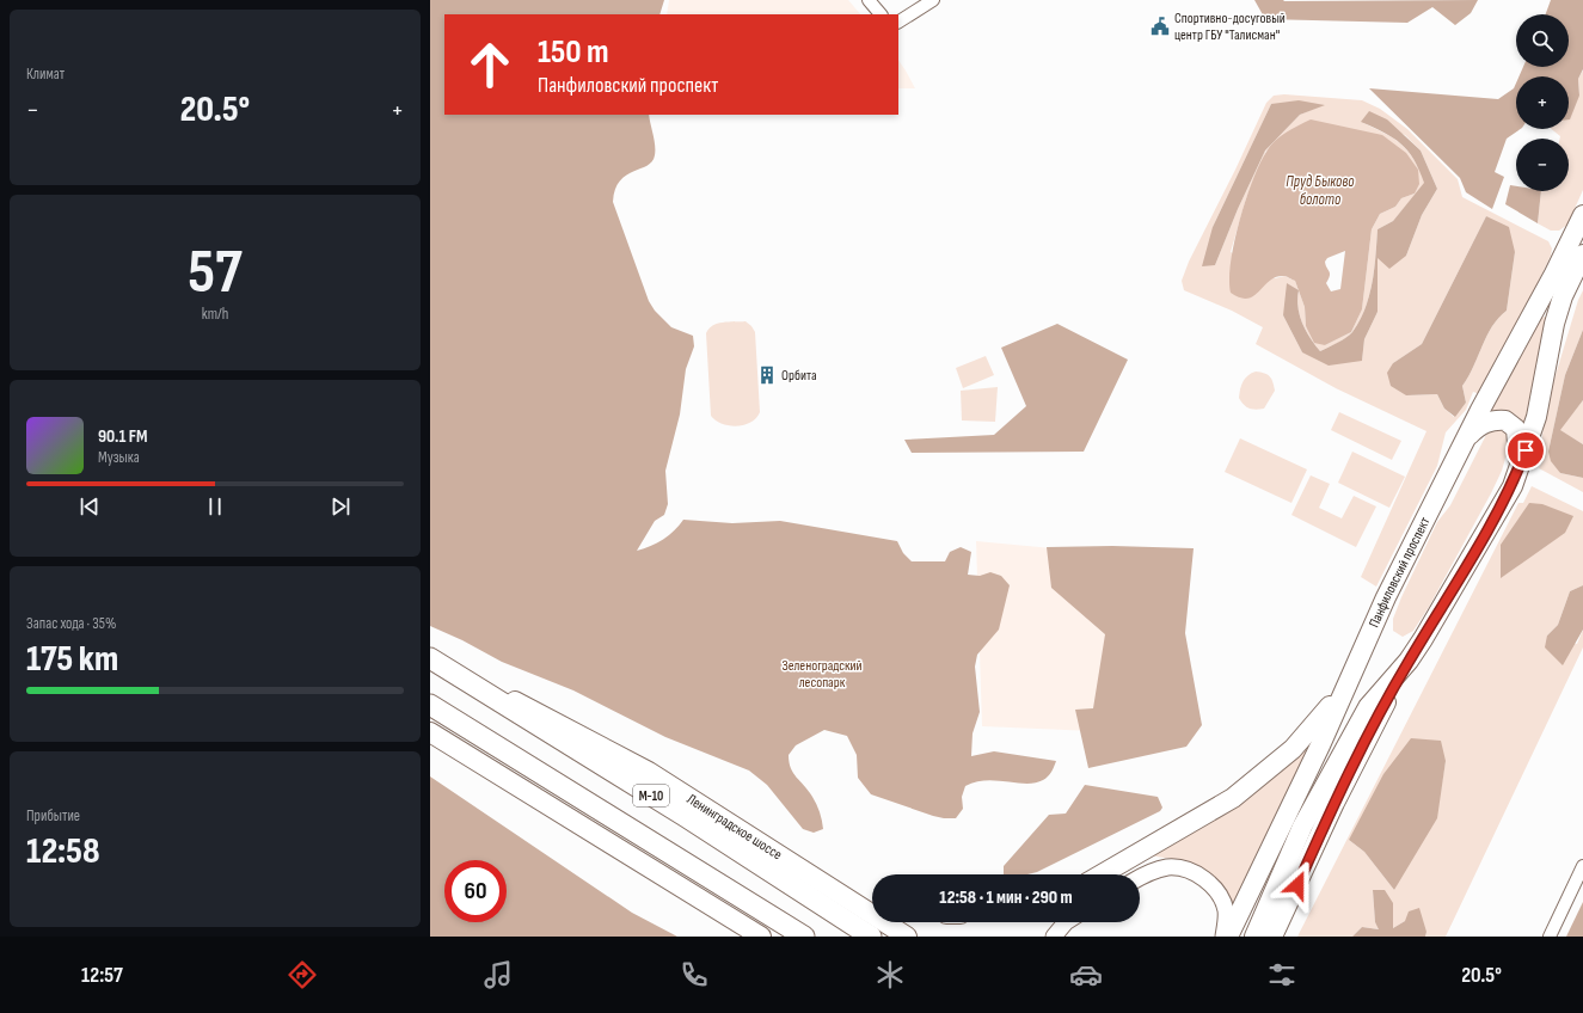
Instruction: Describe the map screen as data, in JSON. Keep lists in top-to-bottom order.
{
  "streets": {
    "highway": ["М-10", "Ленинградское шоссе"],
    "main road": ["Панфиловский проспект"]
  },
  "water": ["Пруд Быково болото"],
  "parks": ["Зеленоградский лесопарк"],
  "places": {
    "public building": ["Спортивно-досуговый центр ГБУ \"Талисман\""],
    "building": ["Орбита"]
  },
  "page": {
    "tile": [
      "Климат",
      ["57", "km/h"],
      ["Запас хода · 35%", "175 km"],
      ["Прибытие", "12:58"]
    ],
    "map_buttons": ["+", "−"],
    "turn": ["150 m", "Панфиловский проспект"],
    "heat": ["−", "20.5°", "+"],
    "song": ["90.1 FM", "Музыка"],
    "limit": "60",
    "trip": "12:58 · 1 мин · 290 m",
    "tabs": ["12:57", "20.5°"]
  }
}
